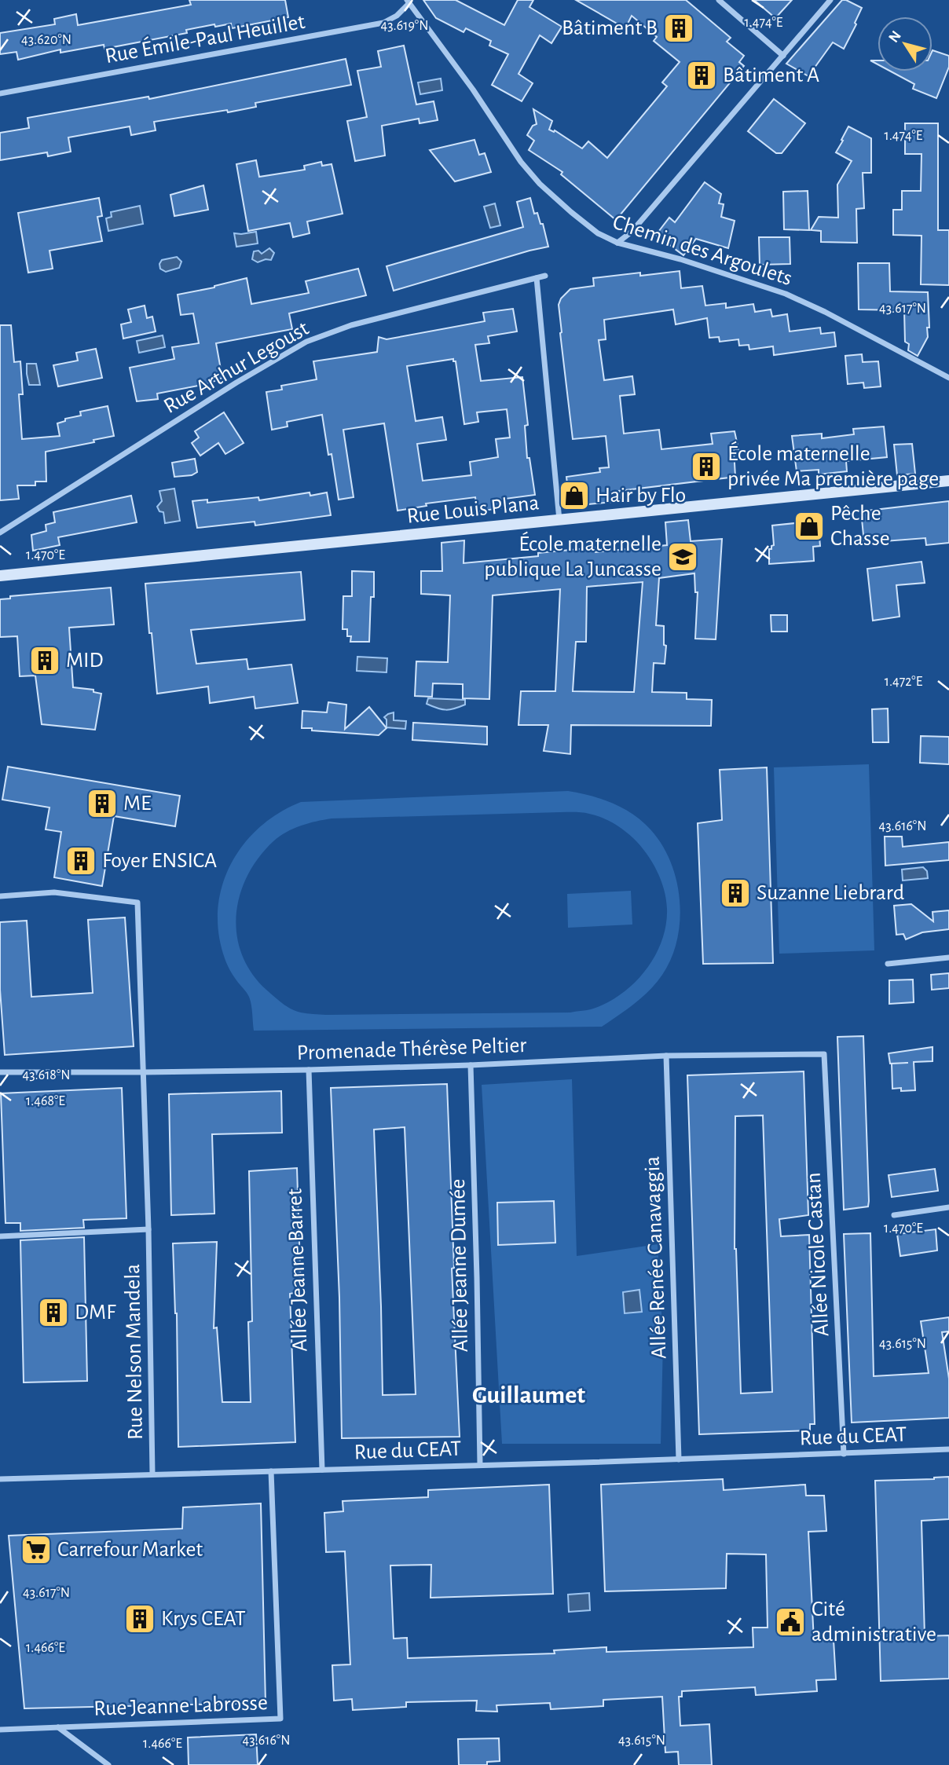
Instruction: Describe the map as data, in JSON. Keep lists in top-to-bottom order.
{
  "streets": {
    "street": [
      "Rue Émile-Paul Heuillet",
      "Chemin des Argoulets",
      "Rue Arthur Legoust",
      "Rue Louis Plana",
      "Promenade Thérèse Peltier",
      "Allée Nicole Castan",
      "Allée Renée Canavaggia",
      "Allée Jeanne Dumée",
      "Allée Jeanne Barret",
      "Rue Nelson Mandela",
      "Rue du CEAT",
      "Rue Jeanne Labrosse"
    ]
  },
  "crossings": [
    ["Rue Émile-Paul Heuillet", "Chemin des Argoulets"],
    ["Promenade Thérèse Peltier", "Allée Nicole Castan"],
    ["Promenade Thérèse Peltier", "Allée Renée Canavaggia"],
    ["Promenade Thérèse Peltier", "Allée Jeanne Dumée"],
    ["Promenade Thérèse Peltier", "Allée Jeanne Barret"],
    ["Promenade Thérèse Peltier", "Rue Nelson Mandela"],
    ["Allée Nicole Castan", "Rue du CEAT"],
    ["Allée Renée Canavaggia", "Rue du CEAT"],
    ["Allée Jeanne Dumée", "Rue du CEAT"],
    ["Allée Jeanne Barret", "Rue du CEAT"],
    ["Rue Nelson Mandela", "Rue du CEAT"],
    ["Rue du CEAT", "Rue Jeanne Labrosse"]
  ],
  "districts": ["Guillaumet"],
  "places": {
    "building": [
      "Bâtiment B",
      "Bâtiment A",
      "École maternelle privée Ma première page",
      "MID",
      "ME",
      "Foyer ENSICA",
      "Suzanne Liebrard",
      "DMF",
      "Krys CEAT"
    ],
    "shop": ["Hair by Flo", "Pêche Chasse"],
    "school or university": ["École maternelle publique La Juncasse"],
    "supermarket": ["Carrefour Market"],
    "public building": ["Cité administrative"]
  },
  "north": "top left",
  "coordinates": [
    "1.474°E",
    "43.619°N",
    "43.620°N",
    "43.617°N",
    "1.470°E",
    "1.472°E",
    "43.616°N",
    "43.618°N",
    "1.468°E",
    "43.615°N",
    "1.466°E"
  ]
}
